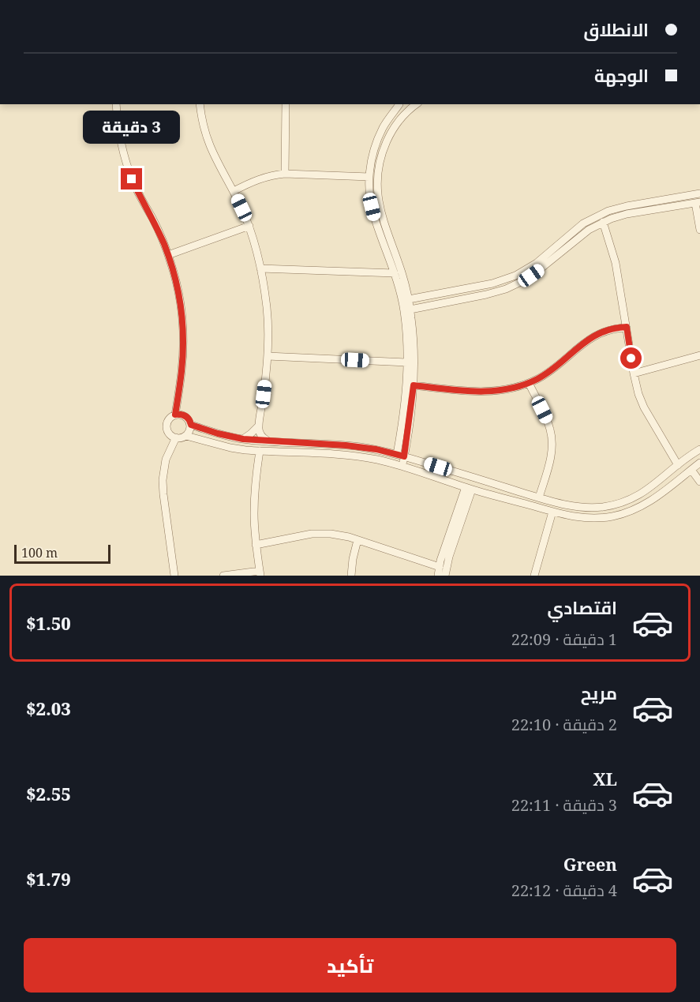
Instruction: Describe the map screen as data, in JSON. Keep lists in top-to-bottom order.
{
  "scale_bar": "100 m",
  "page": {
    "banner": ["الانطلاق", "الوجهة"],
    "bubble": "3 دقيقة",
    "scale": "100 m",
    "list": [
      {
        "name": "اقتصادي",
        "note": "1 دقيقة · 22:09",
        "value": "$1.50"
      },
      {
        "name": "مريح",
        "note": "2 دقيقة · 22:10",
        "value": "$2.03"
      },
      {
        "name": "XL",
        "note": "3 دقيقة · 22:11",
        "value": "$2.55"
      },
      {
        "name": "Green",
        "note": "4 دقيقة · 22:12",
        "value": "$1.79"
      }
    ],
    "buttons": "تأكيد"
  }
}
